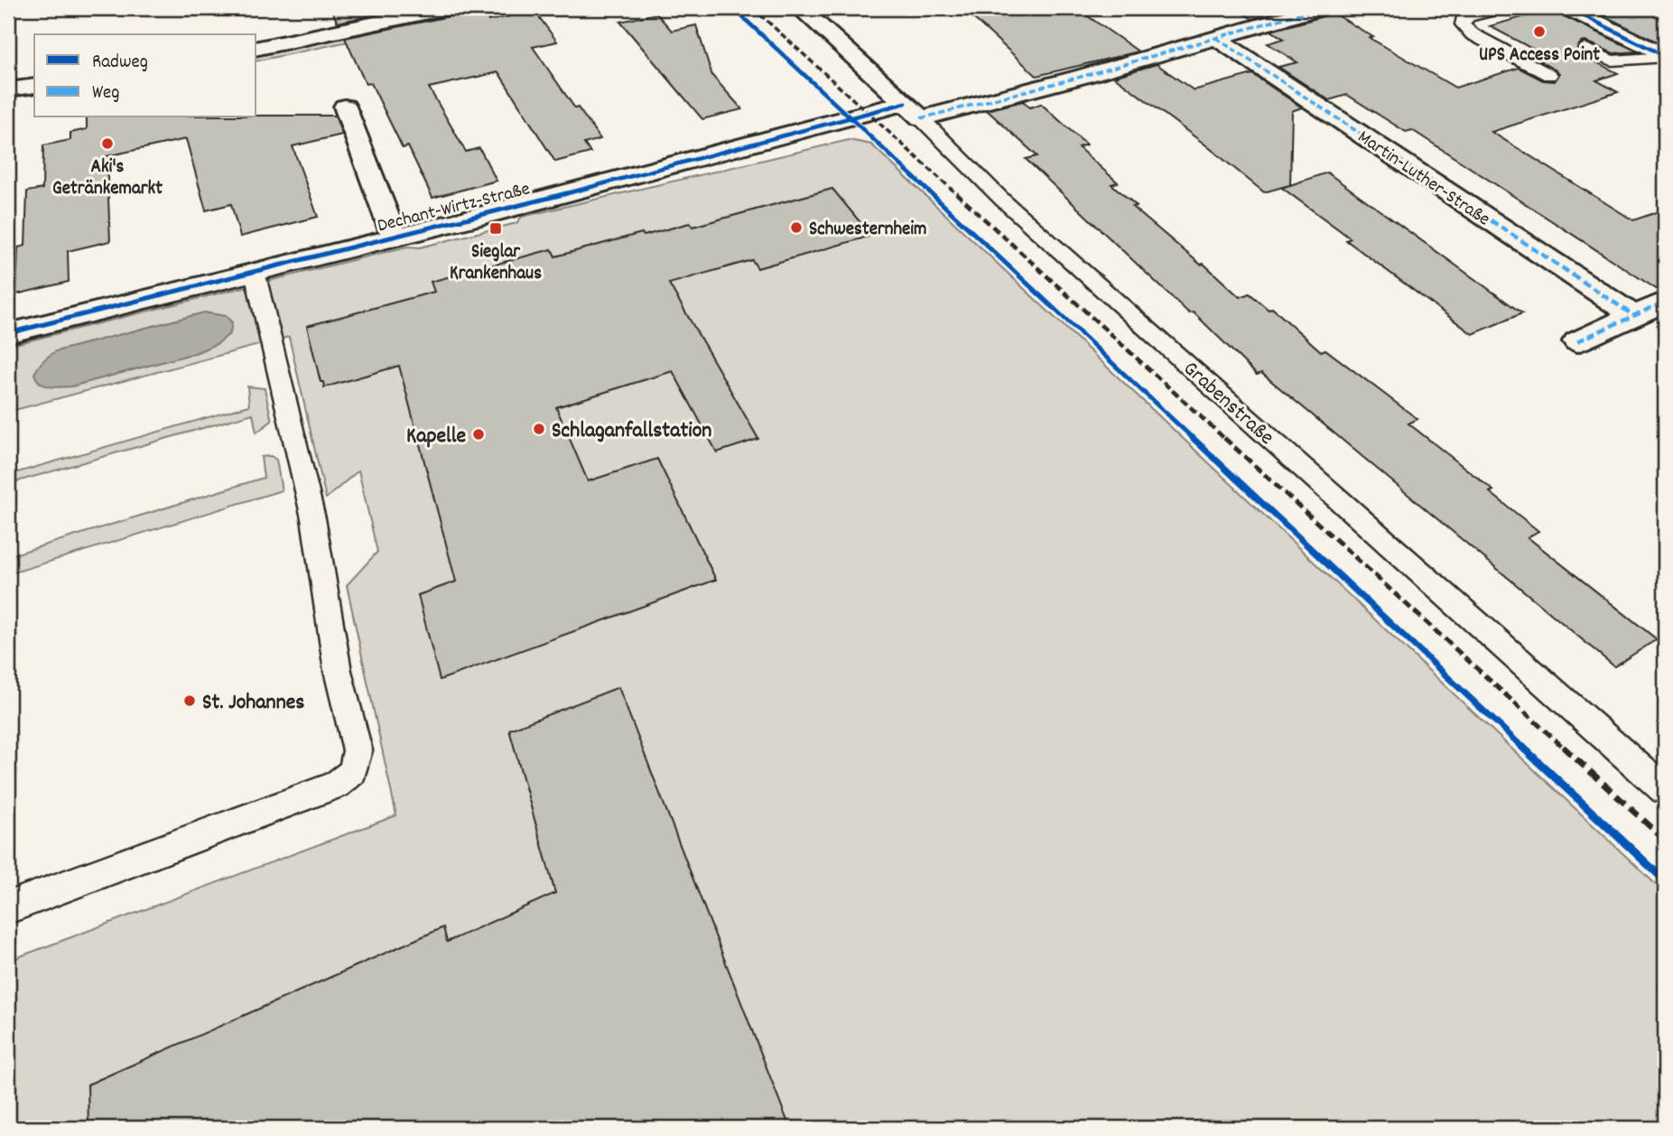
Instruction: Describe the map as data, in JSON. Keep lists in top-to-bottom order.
{
  "streets": {
    "street": ["Martin-Luther-Straße", "Dechant-Wirtz-Straße", "Grabenstraße"]
  },
  "crossings": [
    ["Dechant-Wirtz-Straße", "Grabenstraße"]
  ],
  "places": {
    "other": [
      "UPS Access Point",
      "Aki's Getränkemarkt",
      "Schwesternheim",
      "Schlaganfallstation",
      "Kapelle",
      "St. Johannes"
    ],
    "transit": ["Sieglar Krankenhaus"]
  },
  "legend": ["Radweg", "Weg"]
}
